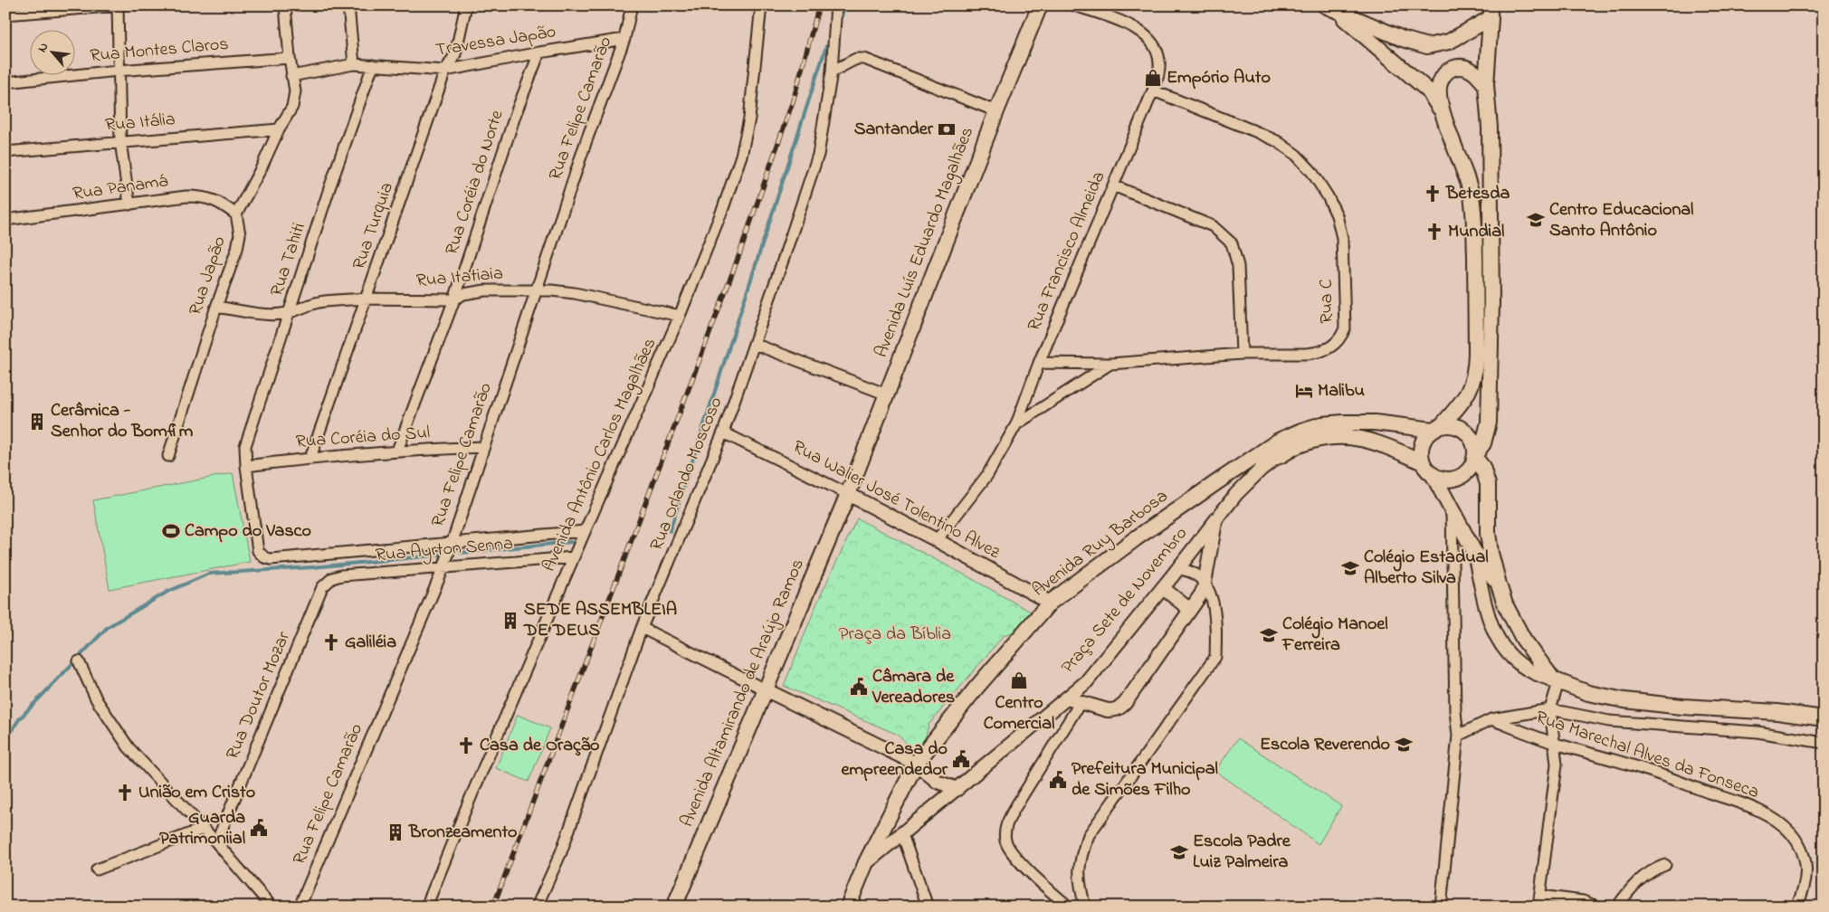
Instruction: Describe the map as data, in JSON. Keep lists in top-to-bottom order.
{
  "streets": {
    "main road": [
      "Avenida Luís Eduardo Magalhães",
      "Avenida Ruy Barbosa",
      "Praça Sete de Novembro",
      "Avenida Altamirando de Araújo Ramos"
    ],
    "street": [
      "Travessa Japão",
      "Rua Montes Claros",
      "Rua Felipe Camarão",
      "Rua Itália",
      "Rua Coréia do Norte",
      "Rua Panamá",
      "Rua Turquia",
      "Rua Francisco Almeida",
      "Rua Tahiti",
      "Rua Japão",
      "Rua Itatiaia",
      "Rua C",
      "Rua Coréia do Sul",
      "Avenida Antônio Carlos Magalhães",
      "Rua Orlando Moscoso",
      "Rua Walier José Tolentino Alvez",
      "Rua Ayrton Senna",
      "Rua Doutor Mozar",
      "Rua Marechal Alves da Fonseca"
    ]
  },
  "crossings": [
    ["Travessa Japão", "Rua Felipe Camarão"],
    ["Travessa Japão", "Rua Coréia do Norte"],
    ["Travessa Japão", "Rua Turquia"],
    ["Travessa Japão", "Rua Tahiti"],
    ["Travessa Japão", "Rua Japão"],
    ["Rua Montes Claros", "Rua Japão"],
    ["Rua Felipe Camarão", "Rua Itatiaia"],
    ["Rua Felipe Camarão", "Rua Coréia do Sul"],
    ["Rua Felipe Camarão", "Rua Ayrton Senna"],
    ["Rua Itália", "Rua Japão"],
    ["Rua Coréia do Norte", "Rua Itatiaia"],
    ["Rua Coréia do Norte", "Rua Coréia do Sul"],
    ["Rua Panamá", "Rua Japão"],
    ["Rua Turquia", "Rua Itatiaia"],
    ["Rua Turquia", "Rua Coréia do Sul"],
    ["Avenida Luís Eduardo Magalhães", "Rua Walier José Tolentino Alvez"],
    ["Avenida Luís Eduardo Magalhães", "Avenida Altamirando de Araújo Ramos"],
    ["Rua Francisco Almeida", "Rua C"],
    ["Rua Francisco Almeida", "Rua Walier José Tolentino Alvez"],
    ["Rua Tahiti", "Rua Itatiaia"],
    ["Rua Tahiti", "Rua Coréia do Sul"],
    ["Rua Tahiti", "Rua Ayrton Senna"],
    ["Rua Japão", "Rua Itatiaia"],
    ["Rua Itatiaia", "Avenida Antônio Carlos Magalhães"],
    ["Avenida Antônio Carlos Magalhães", "Rua Ayrton Senna"],
    ["Rua Orlando Moscoso", "Rua Walier José Tolentino Alvez"],
    ["Rua Walier José Tolentino Alvez", "Avenida Ruy Barbosa"],
    ["Rua Walier José Tolentino Alvez", "Avenida Altamirando de Araújo Ramos"],
    ["Avenida Ruy Barbosa", "Praça Sete de Novembro"],
    ["Rua Ayrton Senna", "Rua Doutor Mozar"]
  ],
  "parks": ["Praça da Bíblia"],
  "places": {
    "shop": ["Empório Auto", "Centro Comercial"],
    "bank": ["Santander"],
    "church": [
      "Betesda",
      "Mundial",
      "Galiléia",
      "Casa de Oração",
      "União em Cristo"
    ],
    "school or university": [
      "Centro Educacional Santo Antônio",
      "Colégio Estadual Alberto Silva",
      "Colégio Manoel Ferreira",
      "Escola Reverendo",
      "Escola Padre Luiz Palmeira"
    ],
    "hotel": ["Malibu"],
    "building": ["Cerâmica - Senhor do Bomfim", "SEDE ASSEMBLEIA DE DEUS", "Bronzeamento"],
    "sports": ["Campo do Vasco"],
    "public building": [
      "Câmara de Vereadores",
      "Casa do empreendedor",
      "Prefeitura Municipal de Simões Filho",
      "Guarda Patrimoniial"
    ]
  },
  "north": "top left"
}
